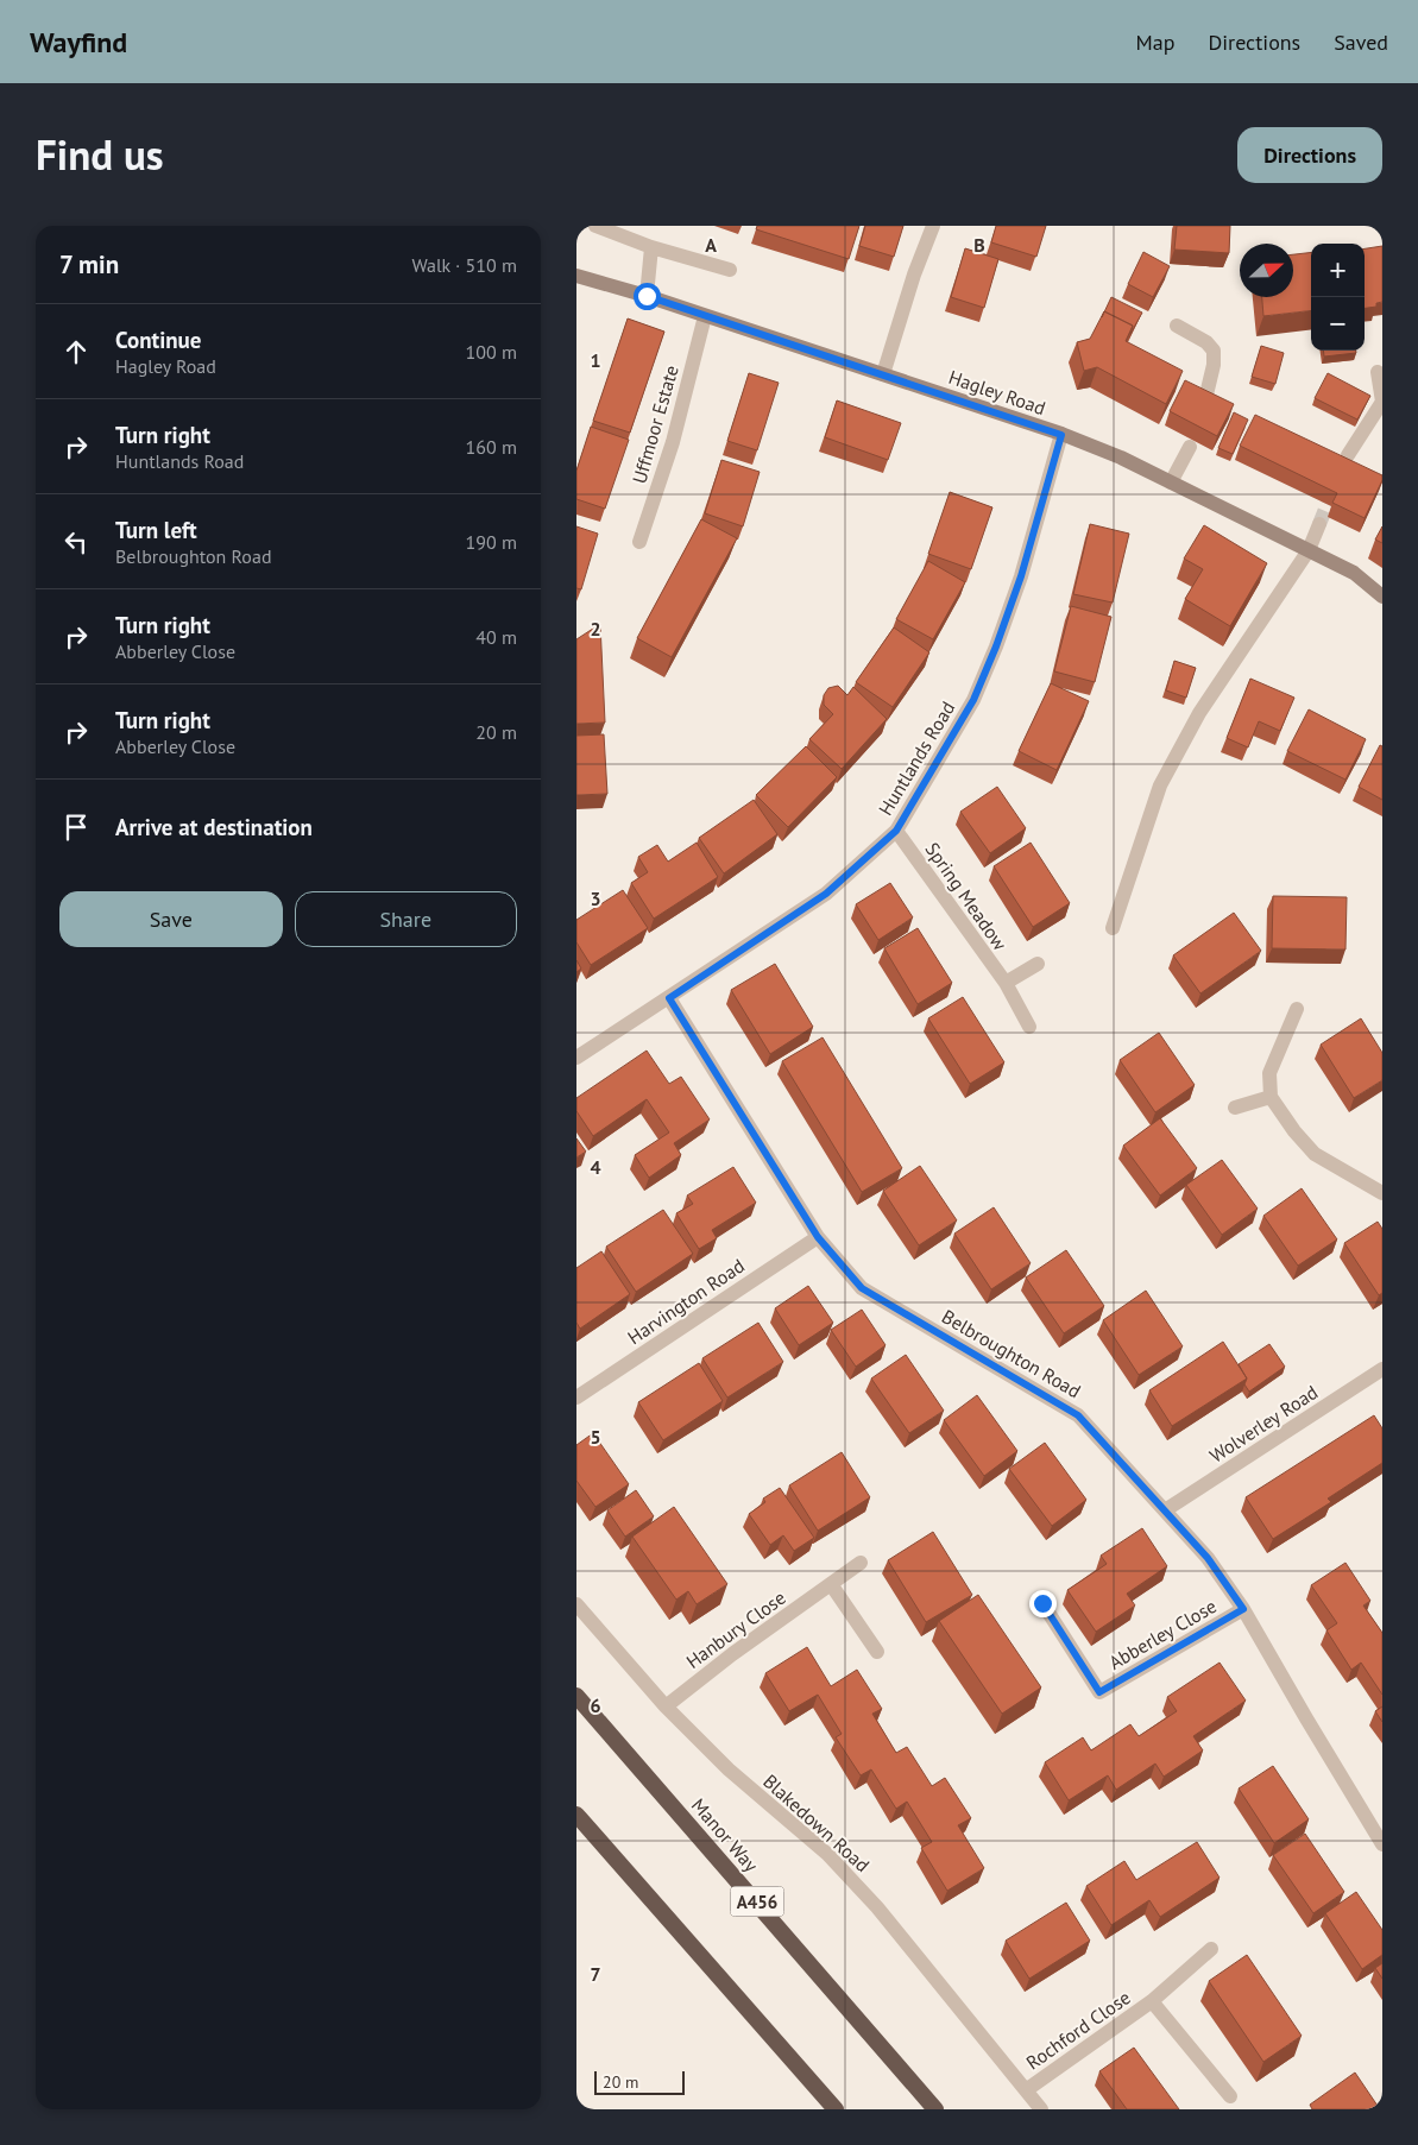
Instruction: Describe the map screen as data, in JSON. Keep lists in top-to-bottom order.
{
  "streets": {
    "highway": ["Manor Way", "A456"],
    "main road": ["Hagley Road"],
    "street": [
      "Uffmoor Estate",
      "Huntlands Road",
      "Spring Meadow",
      "Harvington Road",
      "Belbroughton Road",
      "Wolverley Road",
      "Hanbury Close",
      "Abberley Close",
      "Blakedown Road",
      "Rochford Close"
    ]
  },
  "crossings": [
    ["Hagley Road", "Uffmoor Estate"],
    ["Hagley Road", "Huntlands Road"],
    ["Huntlands Road", "Spring Meadow"],
    ["Huntlands Road", "Belbroughton Road"],
    ["Harvington Road", "Belbroughton Road"],
    ["Belbroughton Road", "Wolverley Road"],
    ["Belbroughton Road", "Abberley Close"],
    ["Hanbury Close", "Blakedown Road"],
    ["Blakedown Road", "Rochford Close"]
  ],
  "scale_bar": "20 m",
  "north": "right",
  "page": {
    "header": "Wayfind",
    "nav": ["Map", "Directions", "Saved"],
    "title": "Find us",
    "buttons": [
      "Directions",
      ["Save", "Share"]
    ],
    "heading": ["7 min", "Walk · 510 m"],
    "map_buttons": ["+", "−"],
    "list": [
      ["Continue", "Hagley Road", "100 m"],
      ["Turn right", "Huntlands Road", "160 m"],
      ["Turn left", "Belbroughton Road", "190 m"],
      ["Turn right", "Abberley Close", "40 m"],
      ["Turn right", "Abberley Close", "20 m"],
      "Arrive at destination"
    ],
    "scale": "20 m"
  },
  "grid": {
    "columns": ["A", "B"],
    "rows": [
      "1",
      "2",
      "3",
      "4",
      "5",
      "6",
      "7"
    ]
  }
}
